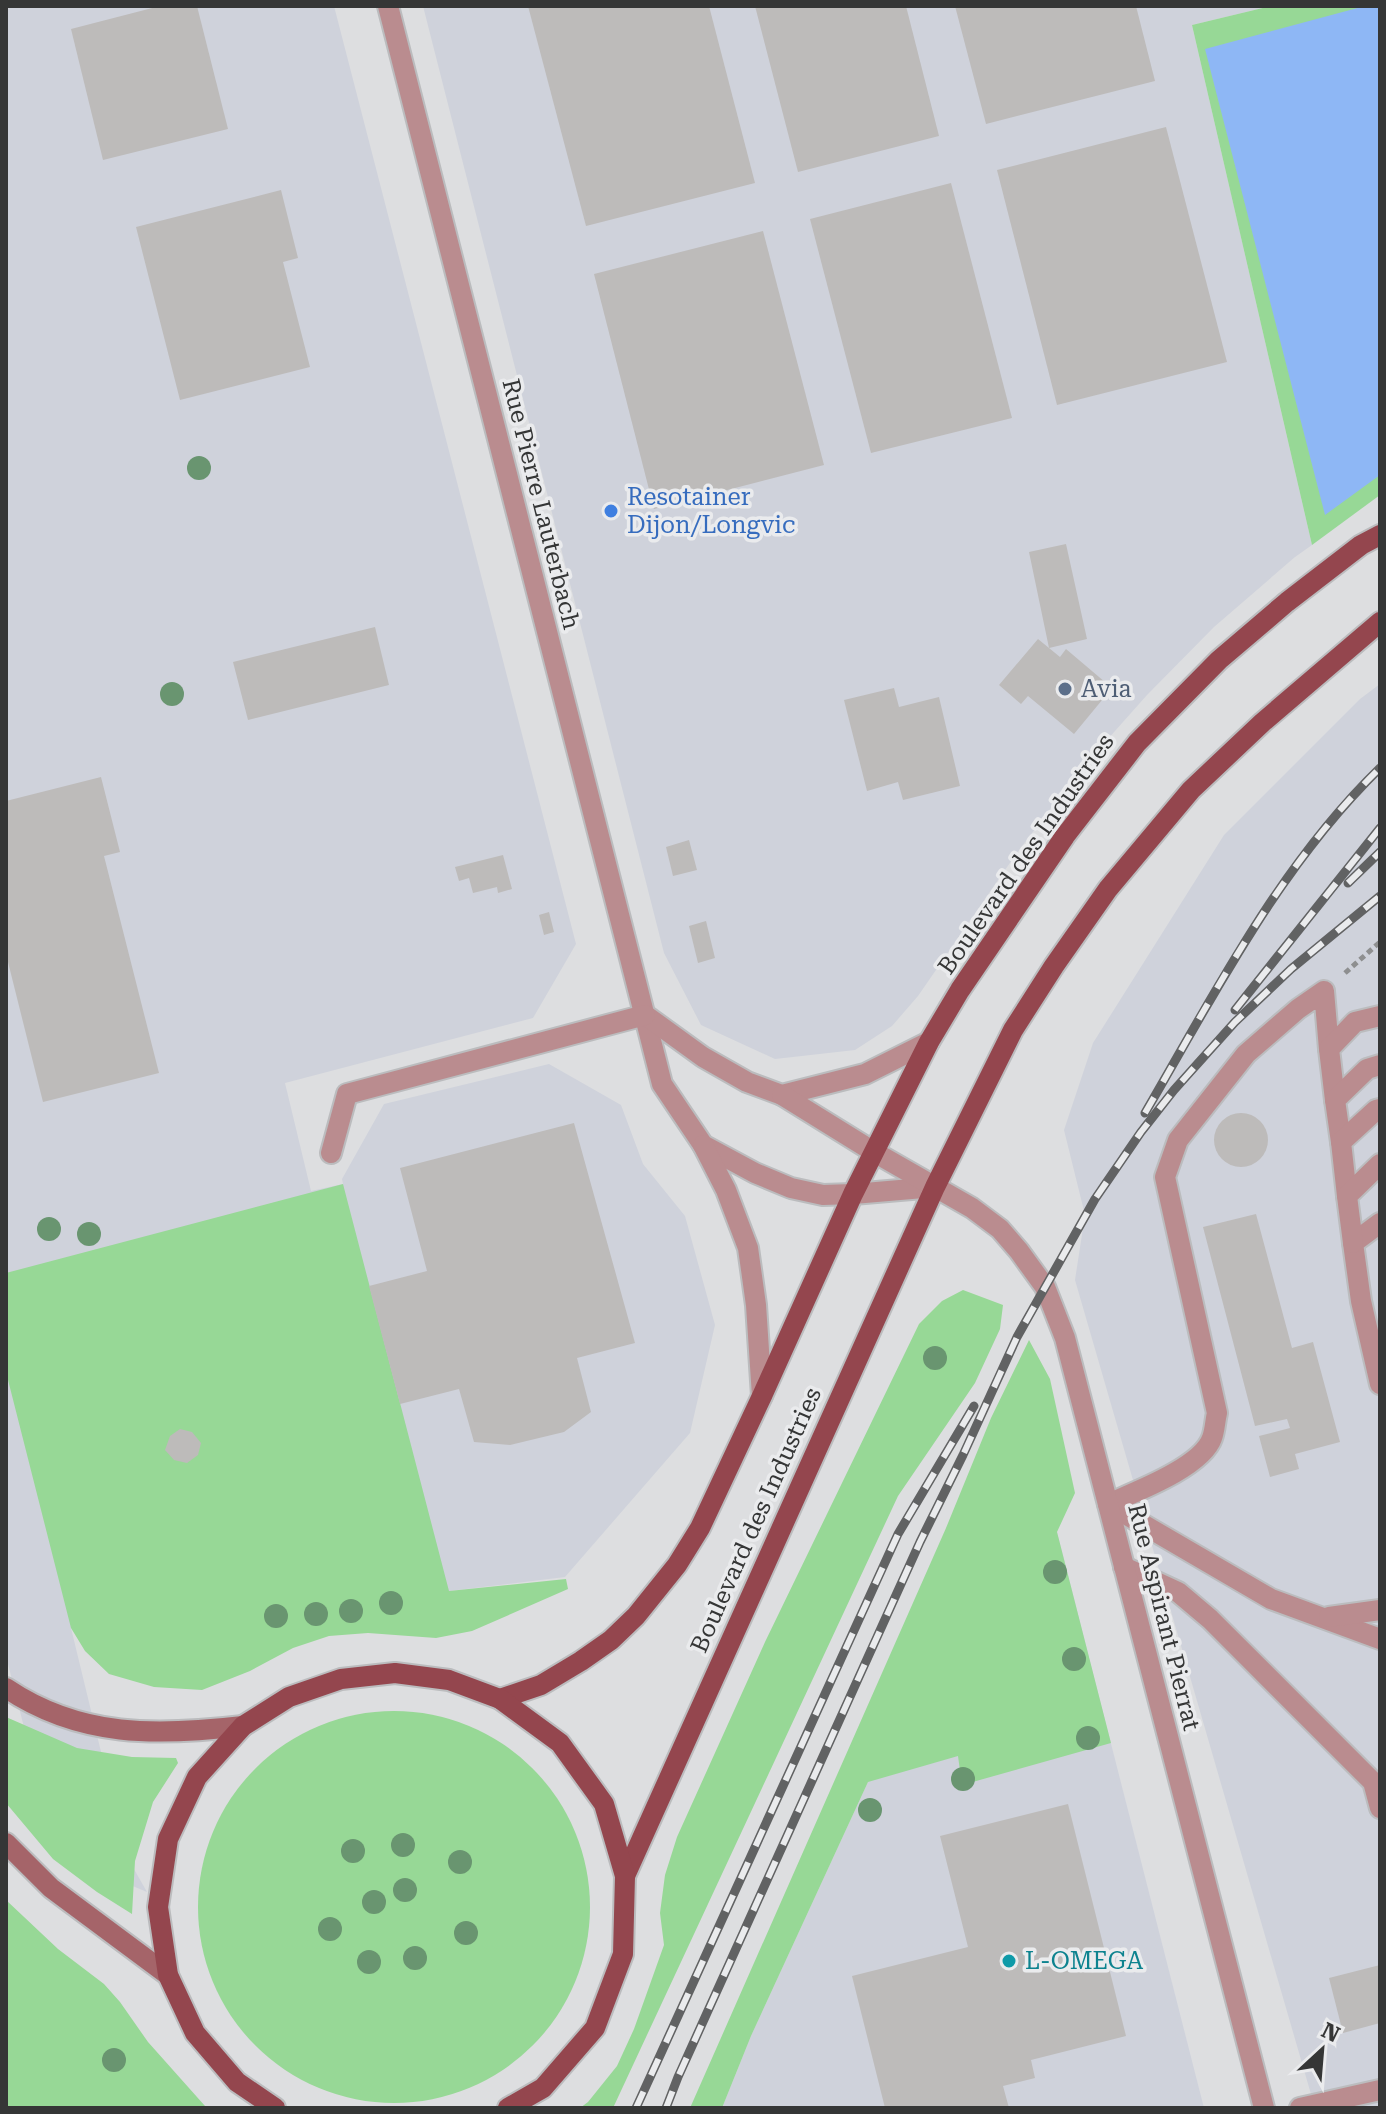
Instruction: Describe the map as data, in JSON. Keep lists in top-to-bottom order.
{
  "streets": {
    "main road": ["Boulevard des Industries"],
    "street": ["Rue Pierre Lauterbach", "Rue Aspirant Pierrat"]
  },
  "crossings": [
    ["Rue Pierre Lauterbach", "Boulevard des Industries"],
    ["Boulevard des Industries", "Rue Aspirant Pierrat"]
  ],
  "places": ["Resotainer Dijon/Longvic", "Avia", "L-OMEGA"],
  "north": "top right"
}
